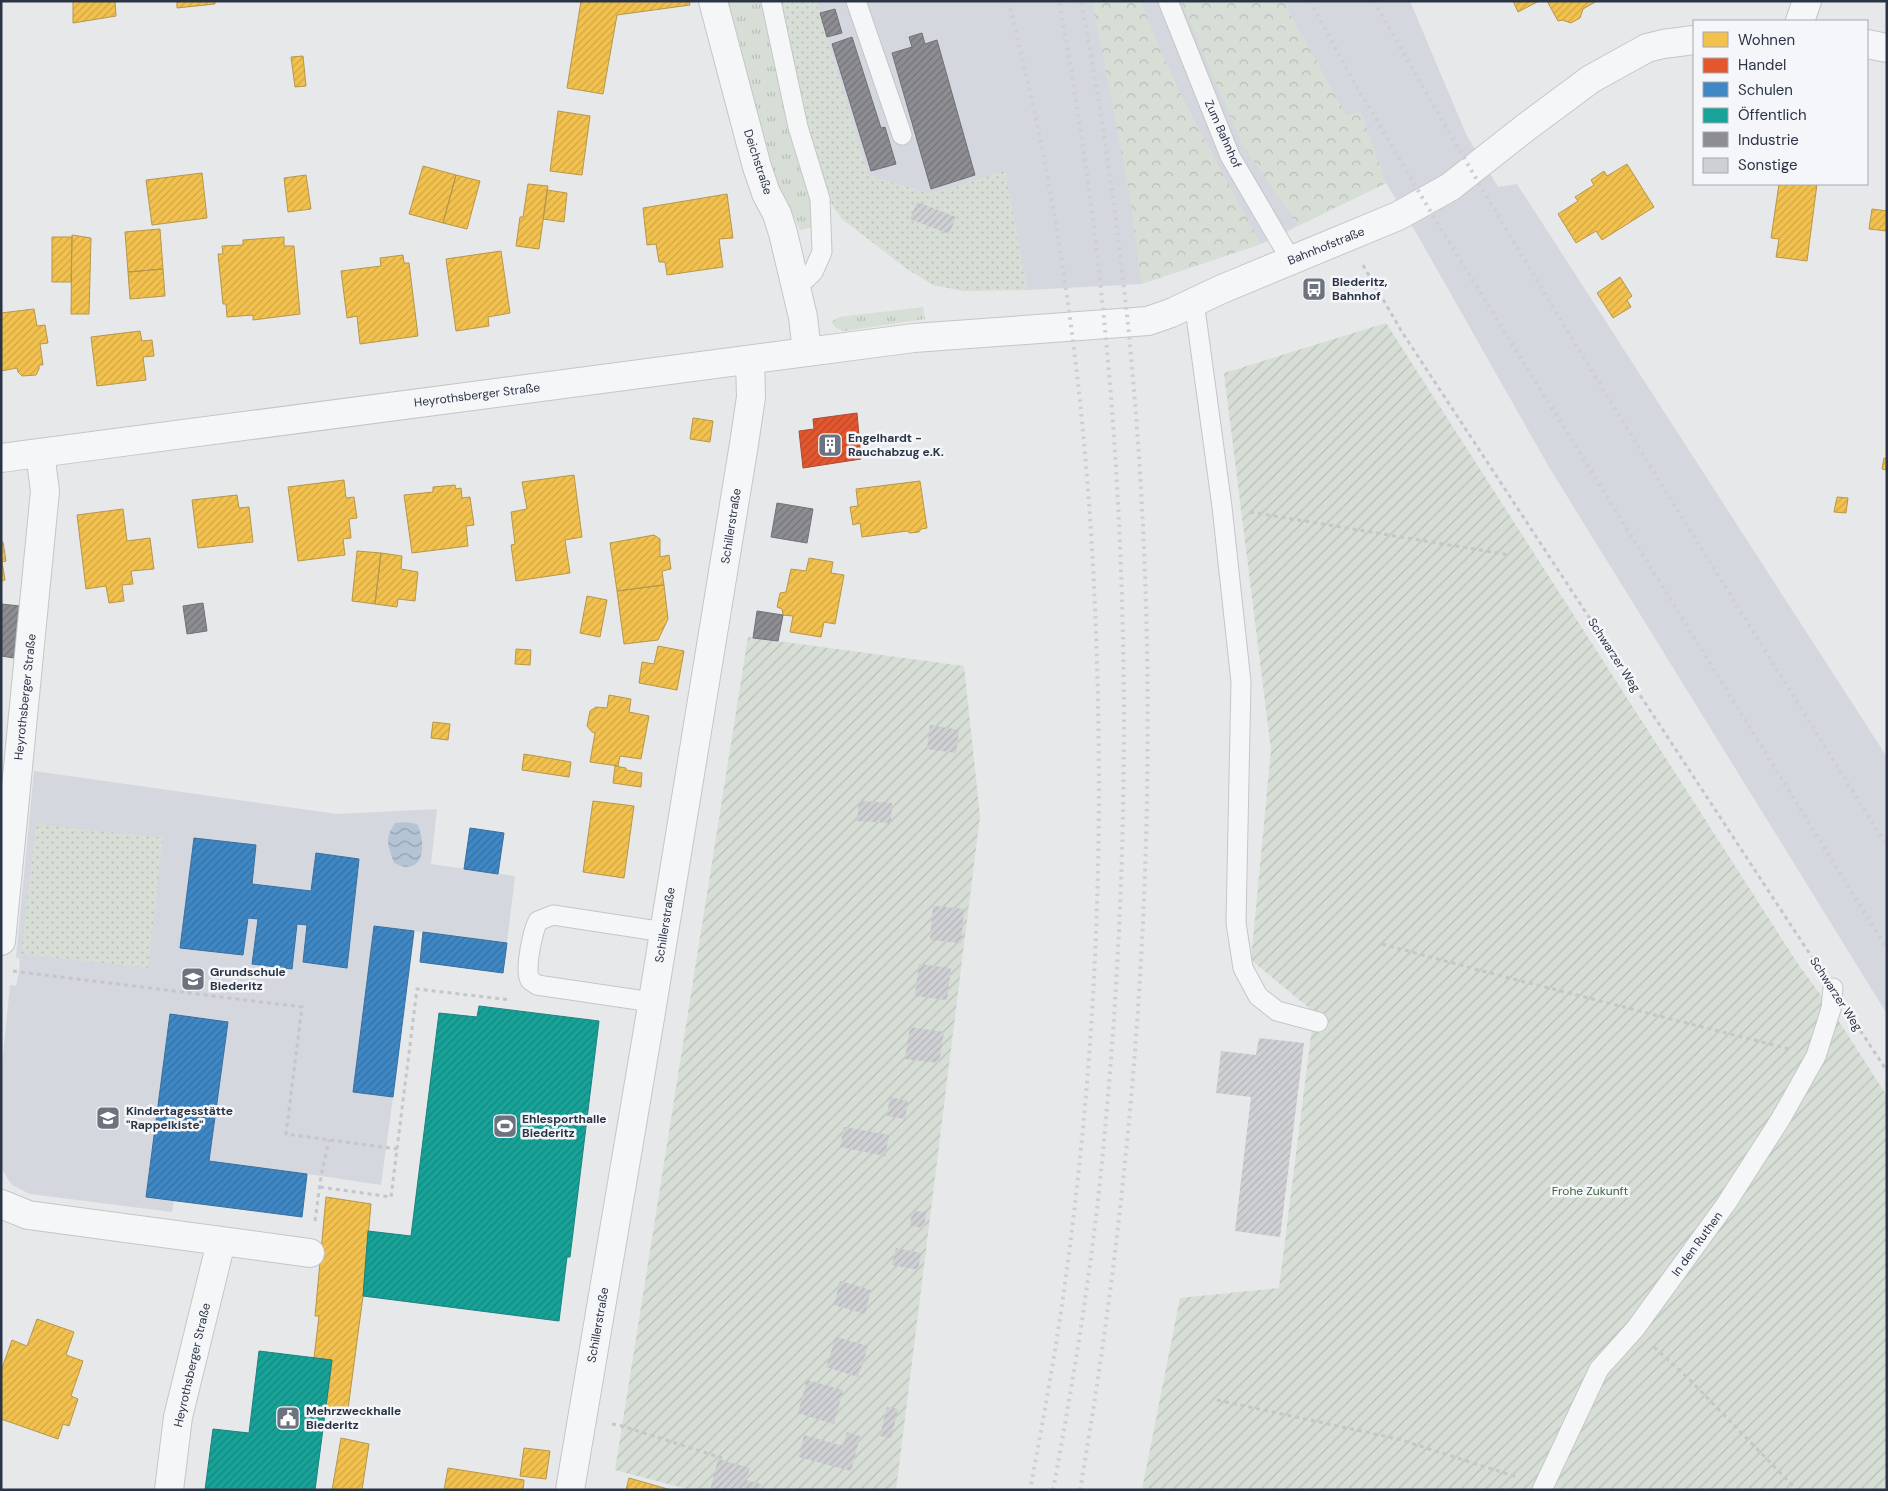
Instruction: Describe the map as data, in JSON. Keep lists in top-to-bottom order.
{
  "streets": {
    "street": [
      "Deichstraße",
      "Bahnhofstraße",
      "Heyrothsberger Straße",
      "Schillerstraße"
    ],
    "lane": ["Zum Bahnhof", "In den Ruthen"],
    "path": ["Schwarzer Weg"]
  },
  "crossings": [
    ["Zum Bahnhof", "Bahnhofstraße"],
    ["Deichstraße", "Heyrothsberger Straße"],
    ["Bahnhofstraße", "Heyrothsberger Straße"],
    ["Bahnhofstraße", "Schwarzer Weg"],
    ["Heyrothsberger Straße", "Schillerstraße"],
    ["Schwarzer Weg", "In den Ruthen"]
  ],
  "parks": ["Frohe Zukunft"],
  "places": {
    "bus stop": ["Biederitz, Bahnhof"],
    "building": ["Engelhardt - Rauchabzug e.K."],
    "school or university": ["Grundschule Biederitz", "Kindertagesstätte \"Rappelkiste\""],
    "sports": ["Ehlesporthalle Biederitz"],
    "public building": ["Mehrzweckhalle Biederitz"]
  },
  "legend": [
    "Wohnen",
    "Handel",
    "Schulen",
    "Öffentlich",
    "Industrie",
    "Sonstige"
  ]
}
